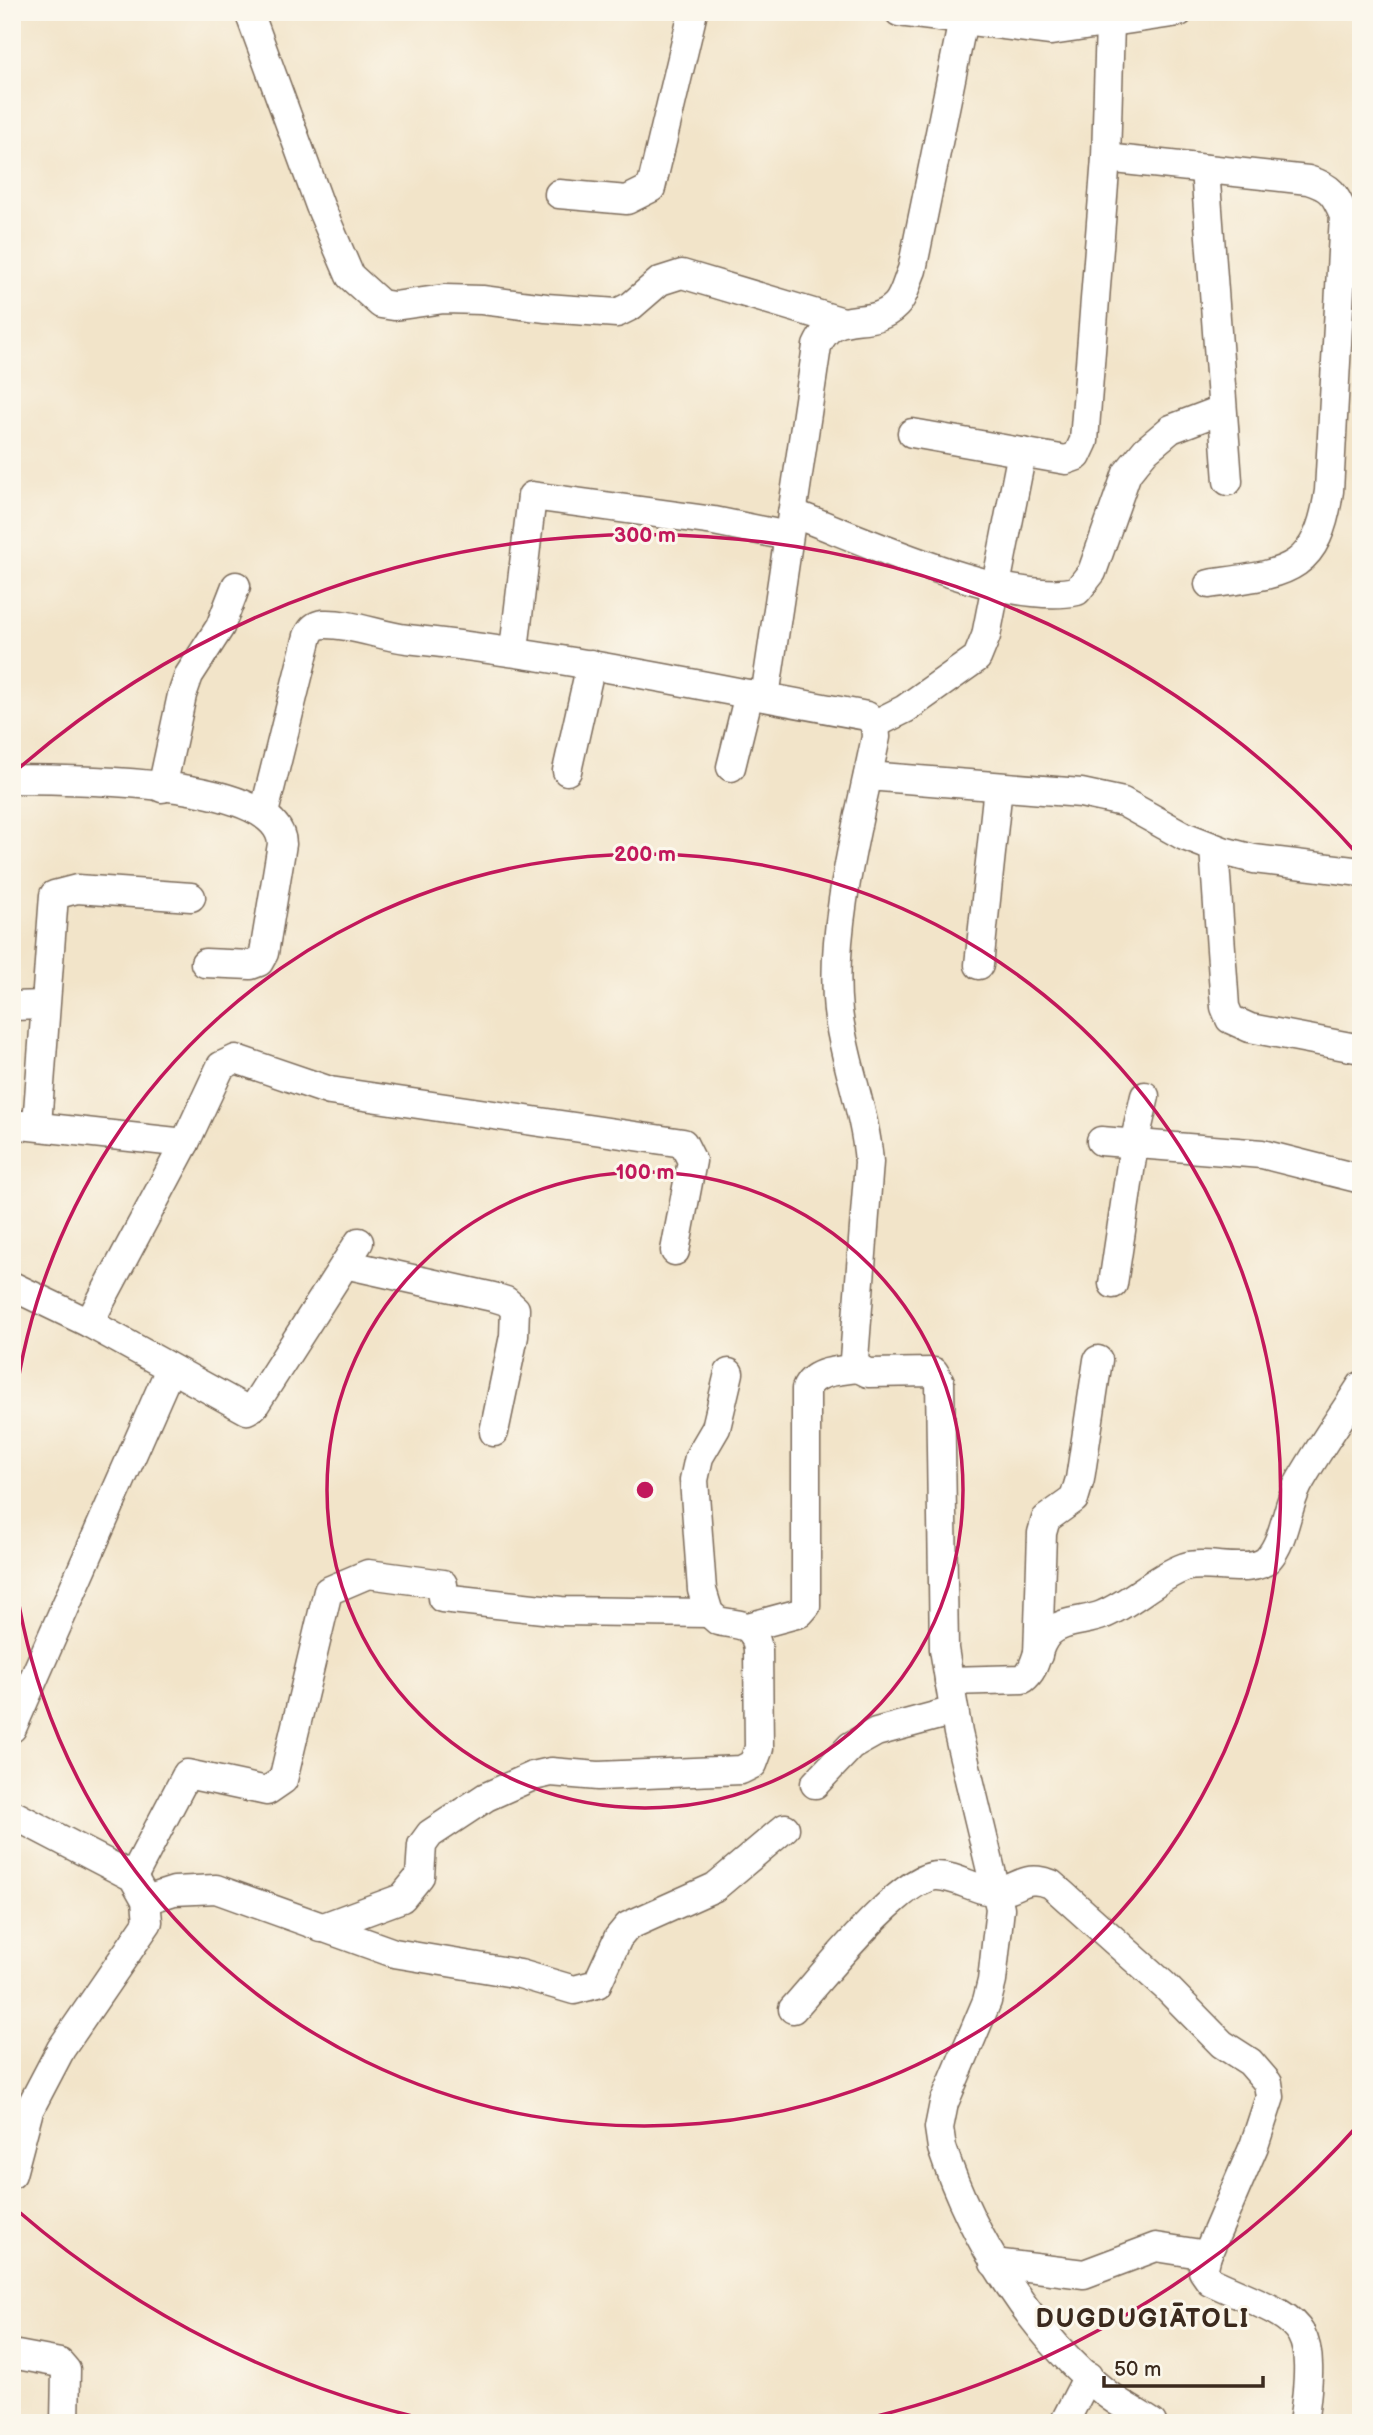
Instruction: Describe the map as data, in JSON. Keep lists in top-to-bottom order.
{
  "districts": ["DUGDUGIĀTOLI"],
  "scale_bar": "50 m",
  "rings": ["300 m", "200 m", "100 m"]
}
